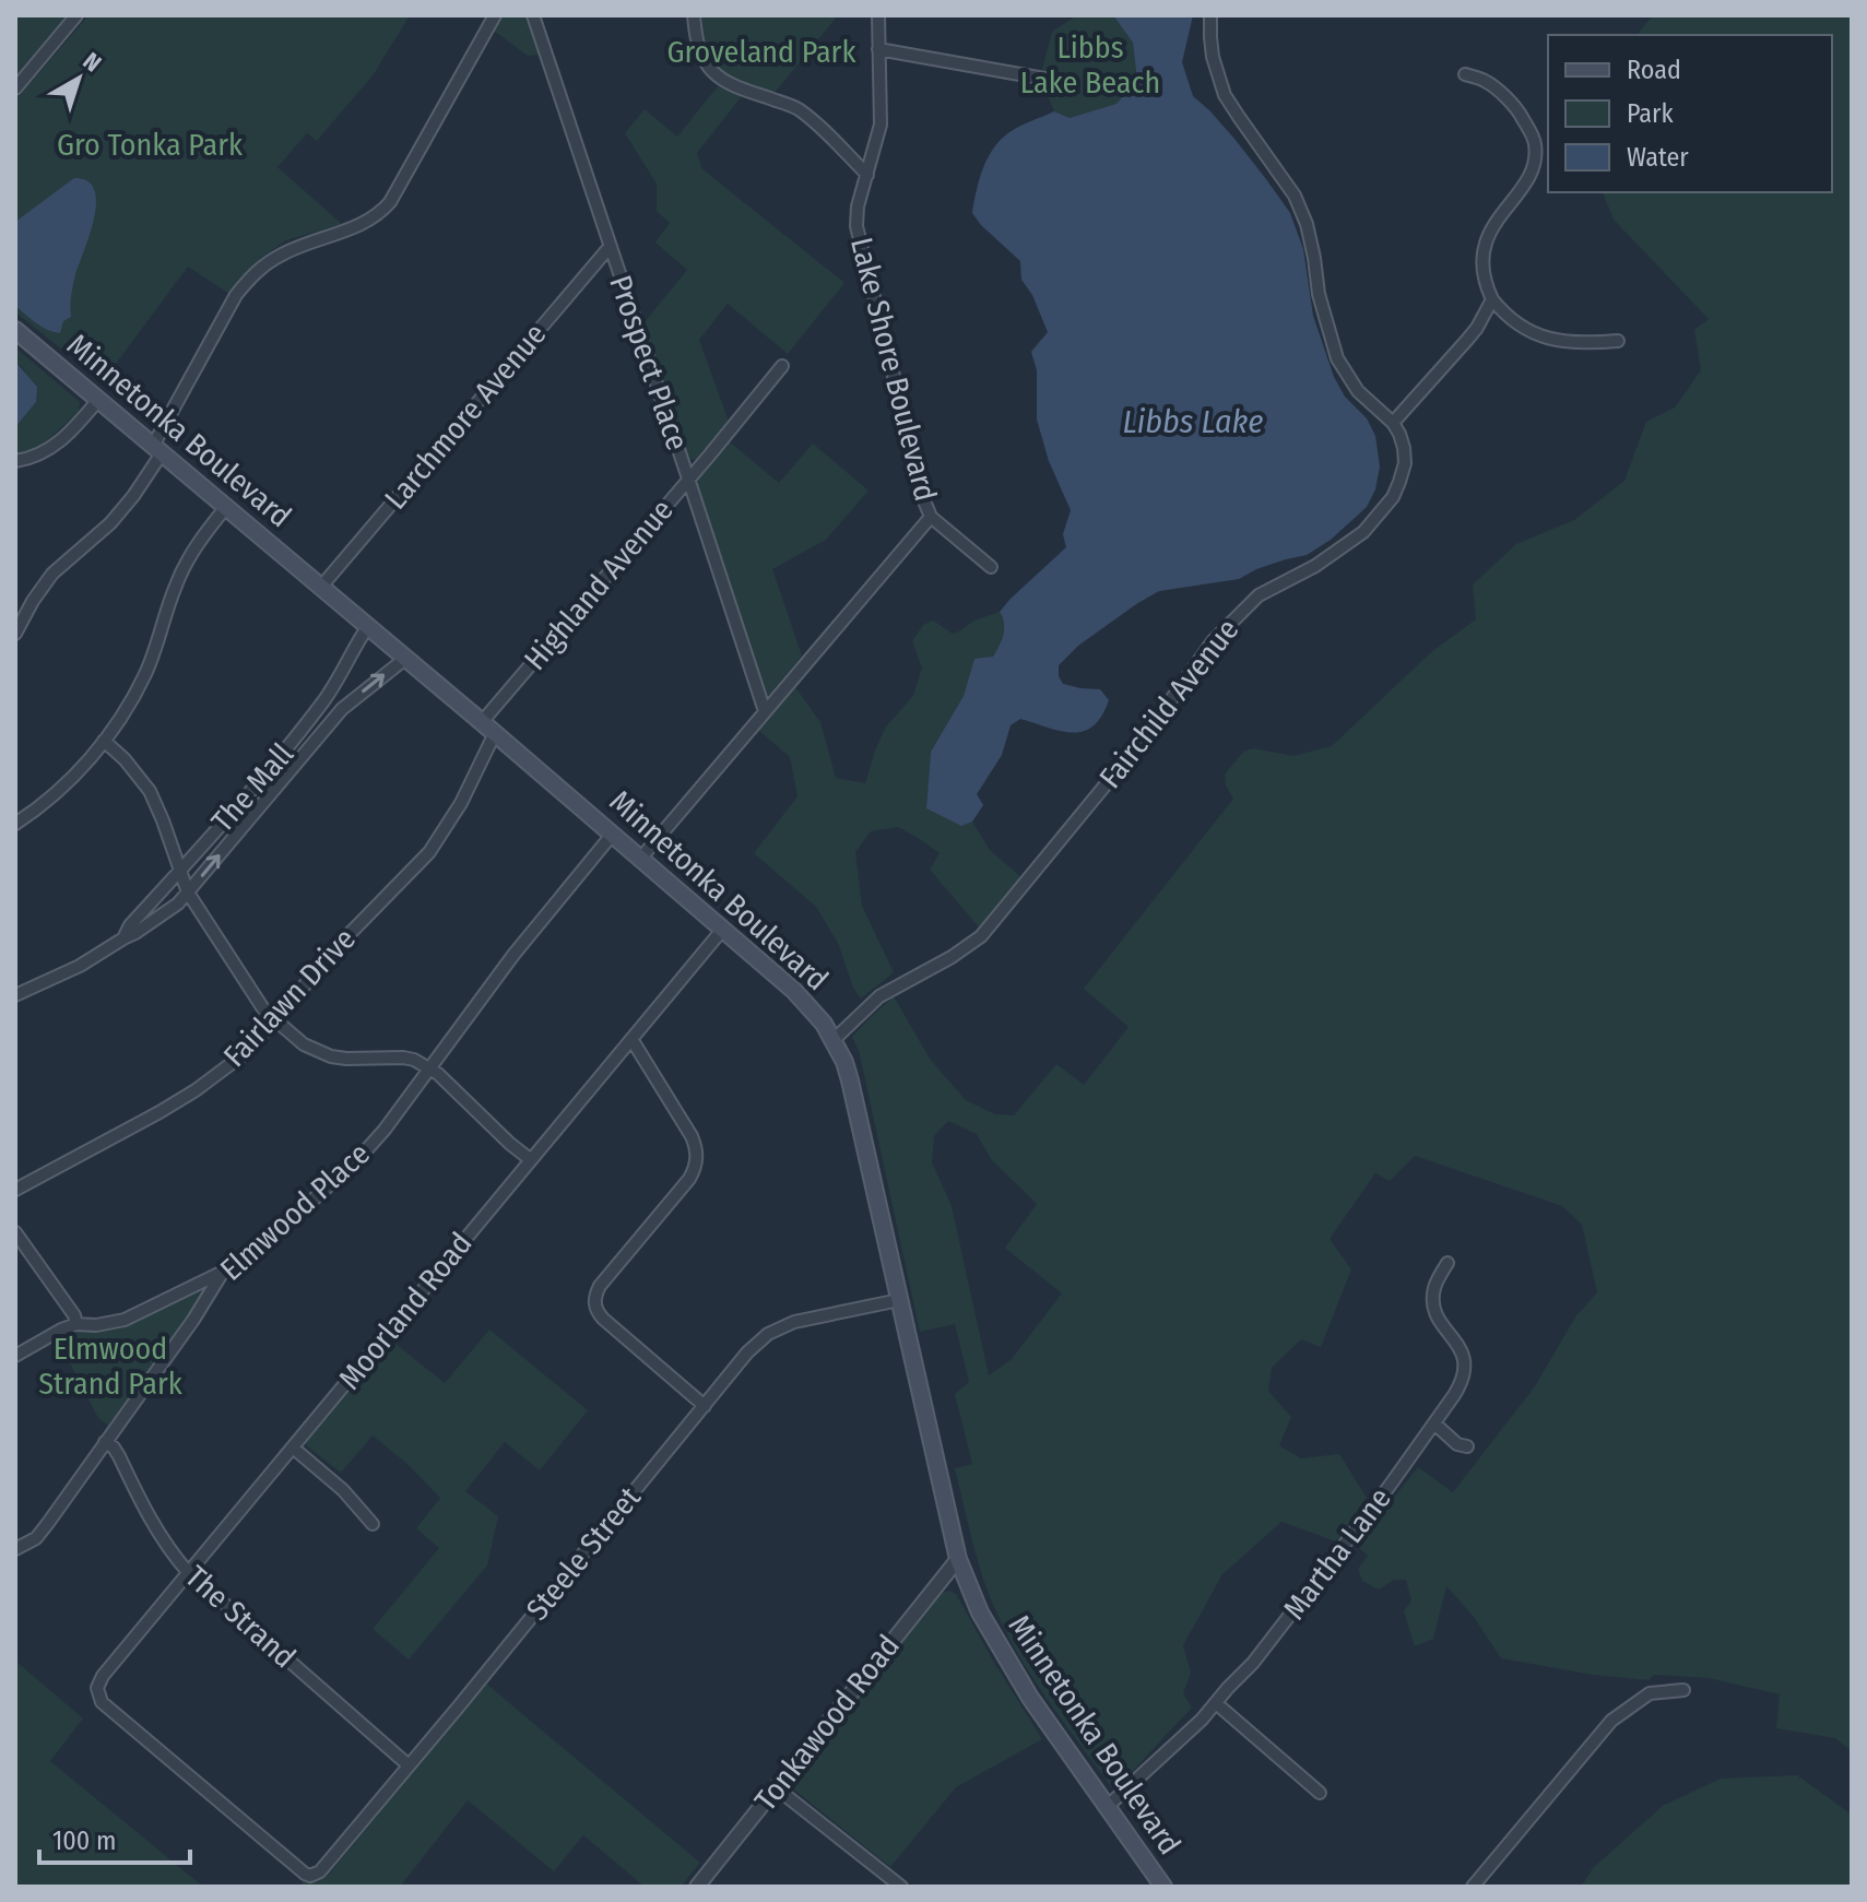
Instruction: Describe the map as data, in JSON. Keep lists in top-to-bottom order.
{
  "streets": {
    "main road": ["Minnetonka Boulevard"],
    "street": [
      "Prospect Place",
      "Lake Shore Boulevard",
      "Larchmore Avenue",
      "Highland Avenue",
      "Fairchild Avenue",
      "The Mall",
      "Fairlawn Drive",
      "Elmwood Place",
      "Moorland Road",
      "Steele Street",
      "Martha Lane",
      "The Strand",
      "Tonkawood Road"
    ]
  },
  "crossings": [
    ["Prospect Place", "Lake Shore Boulevard"],
    ["Prospect Place", "Larchmore Avenue"],
    ["Prospect Place", "Highland Avenue"],
    ["Lake Shore Boulevard", "Minnetonka Boulevard"],
    ["Larchmore Avenue", "Minnetonka Boulevard"],
    ["Minnetonka Boulevard", "Highland Avenue"],
    ["Minnetonka Boulevard", "Fairchild Avenue"],
    ["Minnetonka Boulevard", "The Mall"],
    ["Minnetonka Boulevard", "Fairlawn Drive"],
    ["Minnetonka Boulevard", "Elmwood Place"],
    ["Minnetonka Boulevard", "Moorland Road"],
    ["Minnetonka Boulevard", "Steele Street"],
    ["Minnetonka Boulevard", "Martha Lane"],
    ["Minnetonka Boulevard", "Tonkawood Road"],
    ["Highland Avenue", "Fairlawn Drive"],
    ["Elmwood Place", "The Strand"],
    ["Moorland Road", "Steele Street"],
    ["Moorland Road", "The Strand"],
    ["Steele Street", "The Strand"]
  ],
  "water": ["Libbs Lake"],
  "parks": [
    "Libbs Lake Beach",
    "Groveland Park",
    "Gro Tonka Park",
    "Elmwood Strand Park"
  ],
  "legend": ["Road", "Park", "Water"],
  "scale_bar": "100 m",
  "north": "top right"
}
